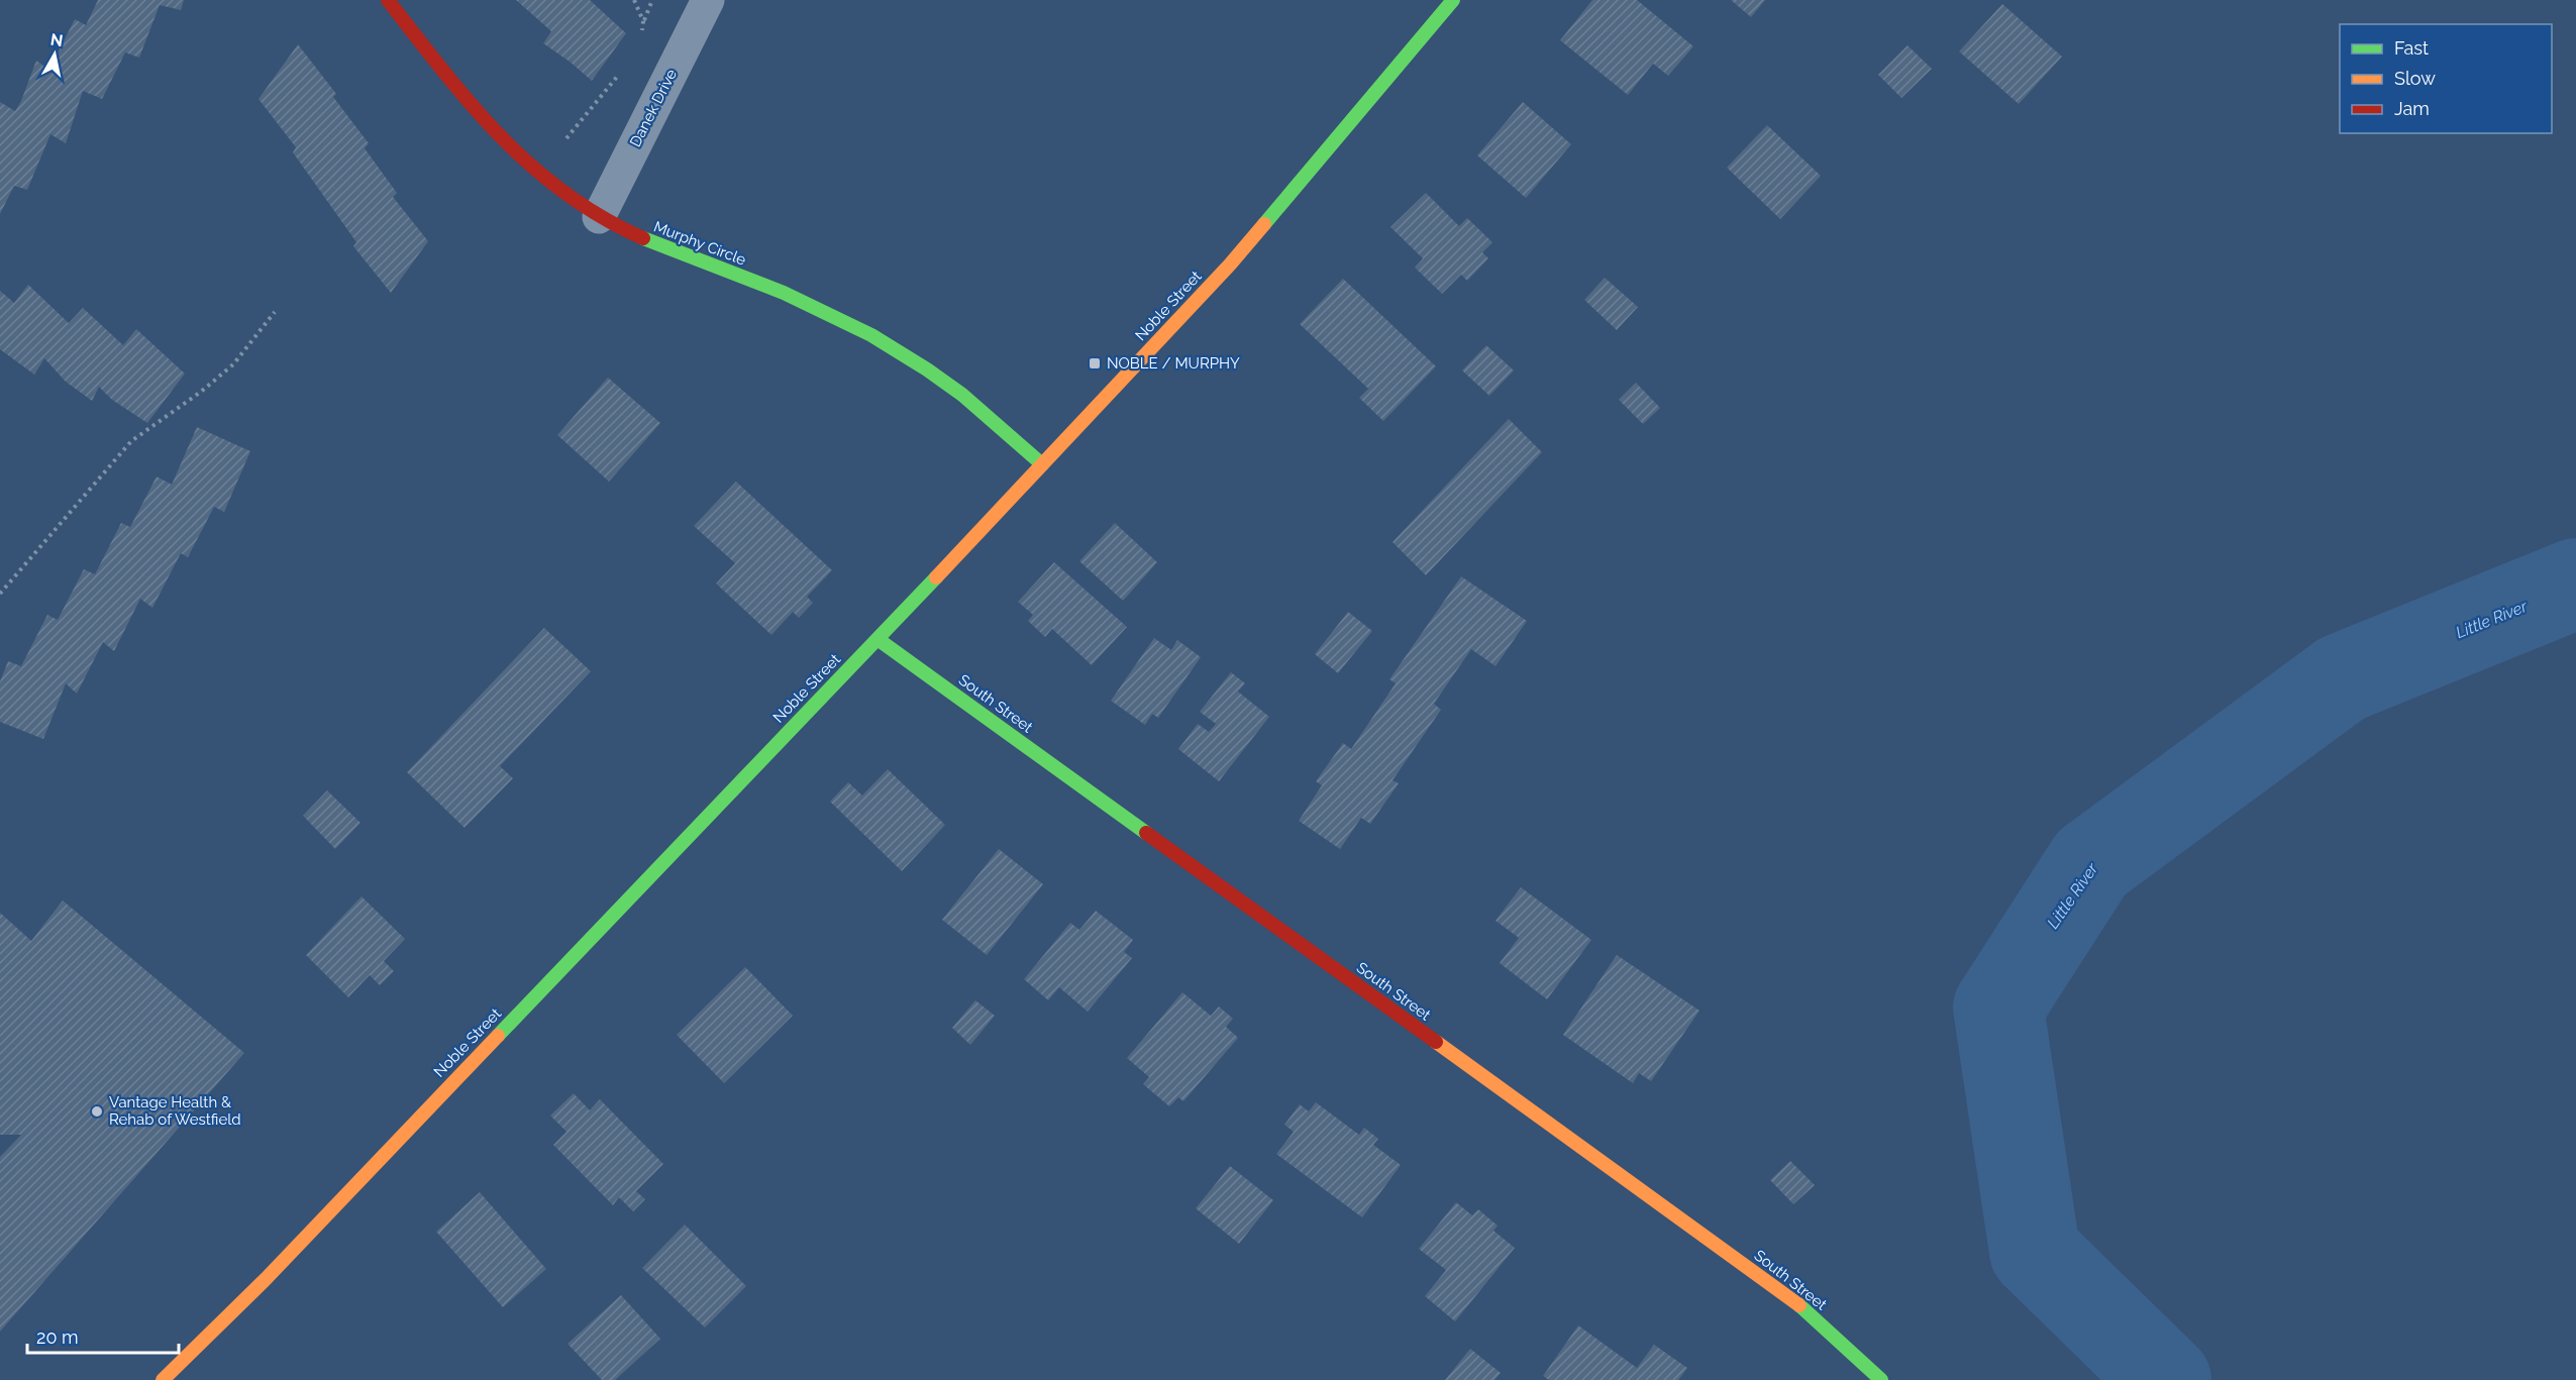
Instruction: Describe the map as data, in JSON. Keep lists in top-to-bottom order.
{
  "streets": {
    "street": [
      "Danek Drive",
      "Murphy Circle",
      "Noble Street",
      "South Street"
    ]
  },
  "crossings": [
    ["Danek Drive", "Murphy Circle"],
    ["Murphy Circle", "Noble Street"],
    ["Noble Street", "South Street"]
  ],
  "water": ["Little River"],
  "places": {
    "transit": ["NOBLE / MURPHY"],
    "other": ["Vantage Health & Rehab of Westfield"]
  },
  "legend": ["Fast", "Slow", "Jam"],
  "scale_bar": "20 m",
  "north": "top"
}
